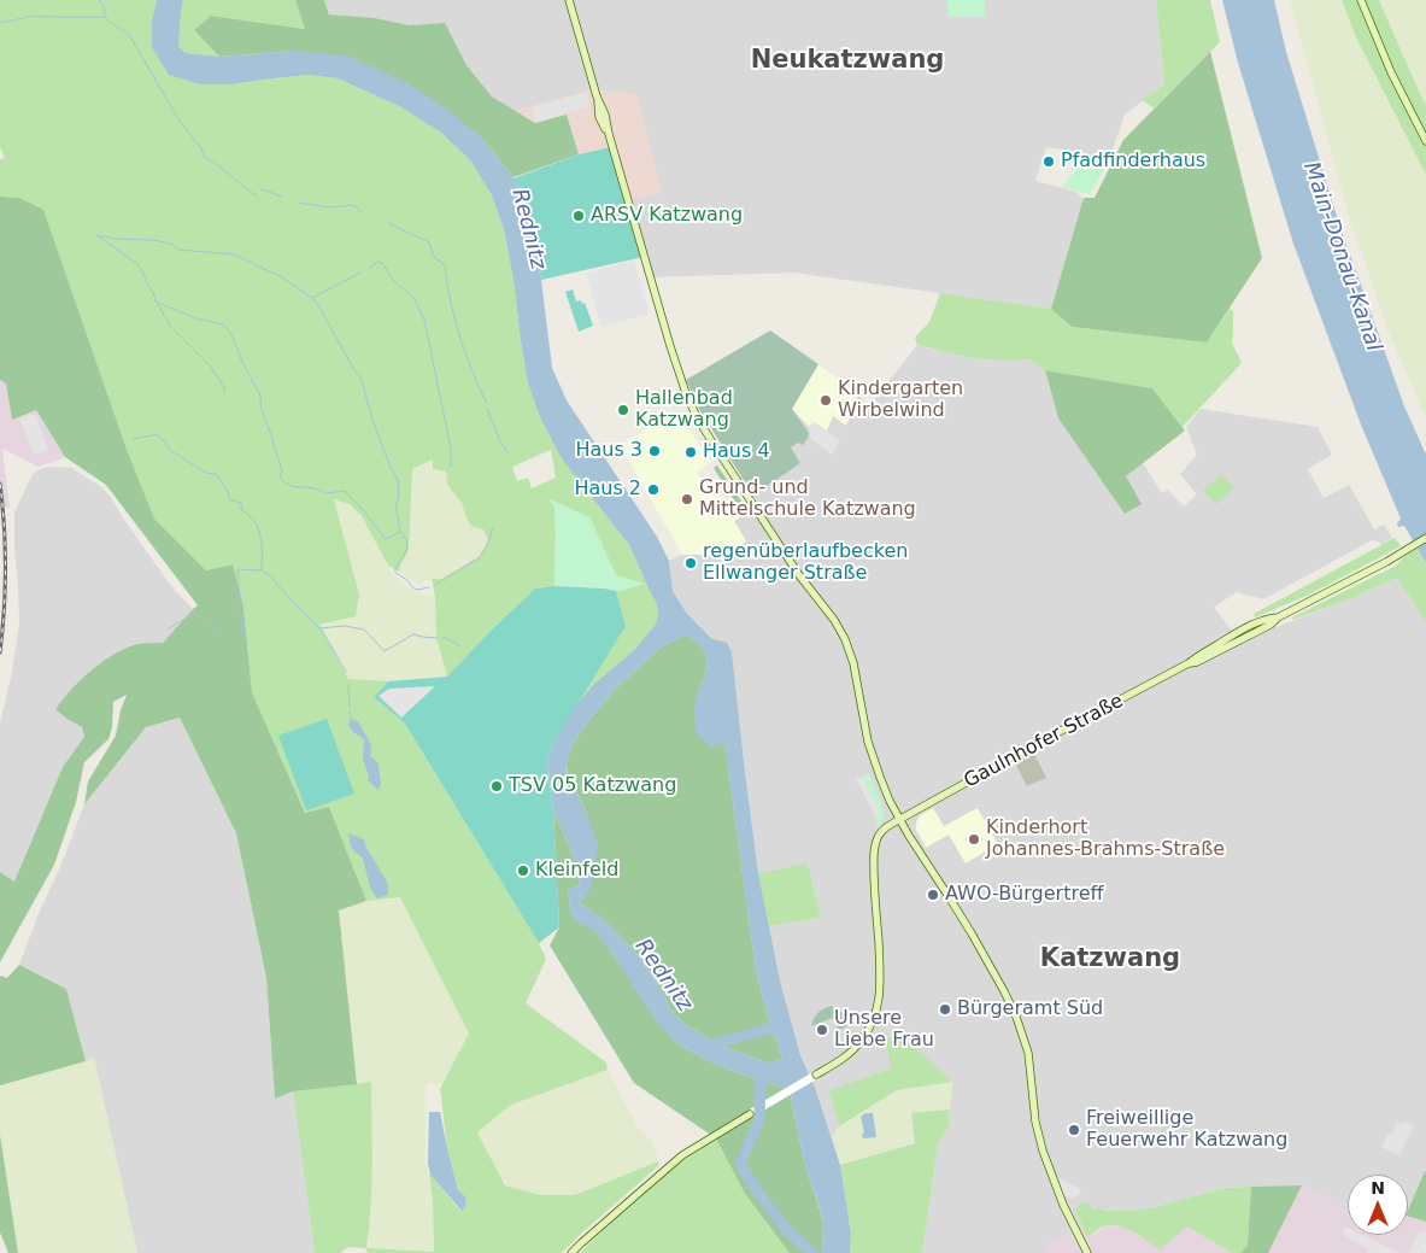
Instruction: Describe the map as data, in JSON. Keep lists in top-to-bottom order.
{
  "streets": {
    "main road": ["Gaulnhofer Straße"]
  },
  "districts": ["Neukatzwang", "Katzwang"],
  "water": ["Rednitz", "Main-Donau-Kanal"],
  "places": [
    "Pfadfinderhaus",
    "ARSV Katzwang",
    "Kindergarten Wirbelwind",
    "Hallenbad Katzwang",
    "Haus 3",
    "Haus 4",
    "Haus 2",
    "Grund- und Mittelschule Katzwang",
    "regenüberlaufbecken Ellwanger Straße",
    "TSV 05 Katzwang",
    "Kinderhort Johannes-Brahms-Straße",
    "Kleinfeld",
    "AWO-Bürgertreff",
    "Bürgeramt Süd",
    "Unsere Liebe Frau",
    "Freiweillige Feuerwehr Katzwang"
  ],
  "north": "top"
}
